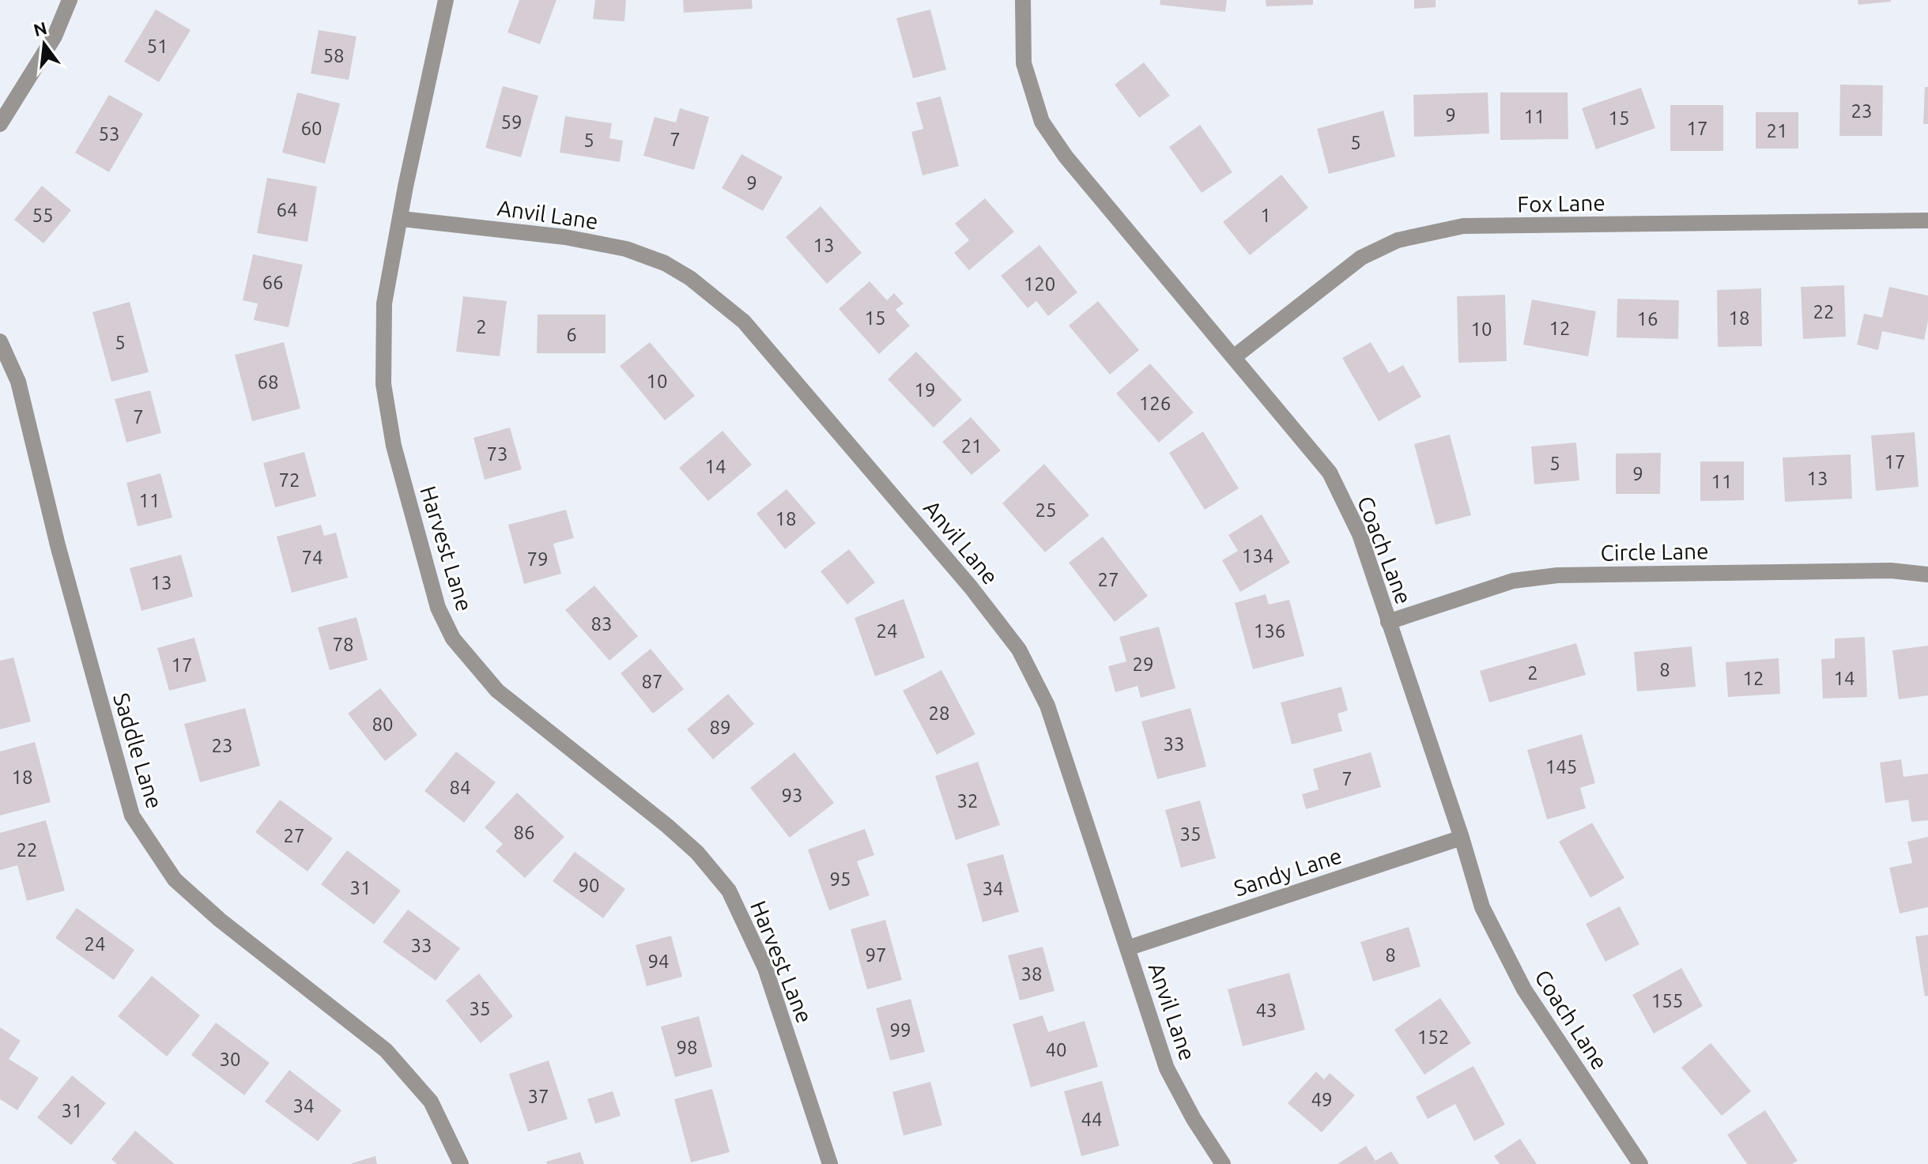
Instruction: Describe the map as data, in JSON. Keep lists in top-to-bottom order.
{
  "streets": {
    "street": [
      "Fox Lane",
      "Anvil Lane",
      "Harvest Lane",
      "Coach Lane",
      "Circle Lane",
      "Saddle Lane",
      "Sandy Lane"
    ]
  },
  "crossings": [
    ["Fox Lane", "Coach Lane"],
    ["Anvil Lane", "Harvest Lane"],
    ["Anvil Lane", "Sandy Lane"],
    ["Coach Lane", "Circle Lane"],
    ["Coach Lane", "Sandy Lane"]
  ],
  "house_numbers": [
    "51",
    "58",
    "23",
    "9",
    "11",
    "15",
    "59",
    "60",
    "17",
    "21",
    "53",
    "7",
    "5",
    "5",
    "9",
    "64",
    "55",
    "1",
    "13",
    "66",
    "120",
    "22",
    "15",
    "18",
    "16",
    "2",
    "12",
    "10",
    "6",
    "5",
    "10",
    "68",
    "19",
    "126",
    "7",
    "21",
    "73",
    "17",
    "5",
    "14",
    "9",
    "13",
    "72",
    "11",
    "11",
    "25",
    "18",
    "134",
    "74",
    "79",
    "27",
    "13",
    "83",
    "24",
    "136",
    "78",
    "29",
    "17",
    "8",
    "2",
    "12",
    "14",
    "87",
    "28",
    "80",
    "89",
    "33",
    "23",
    "145",
    "18",
    "7",
    "84",
    "93",
    "32",
    "86",
    "35",
    "27",
    "22",
    "95",
    "90",
    "31",
    "34",
    "24",
    "33",
    "97",
    "8",
    "94",
    "38",
    "155",
    "35",
    "43",
    "99",
    "152",
    "98",
    "40",
    "30",
    "37",
    "49",
    "34",
    "31",
    "44"
  ],
  "north": "top"
}
